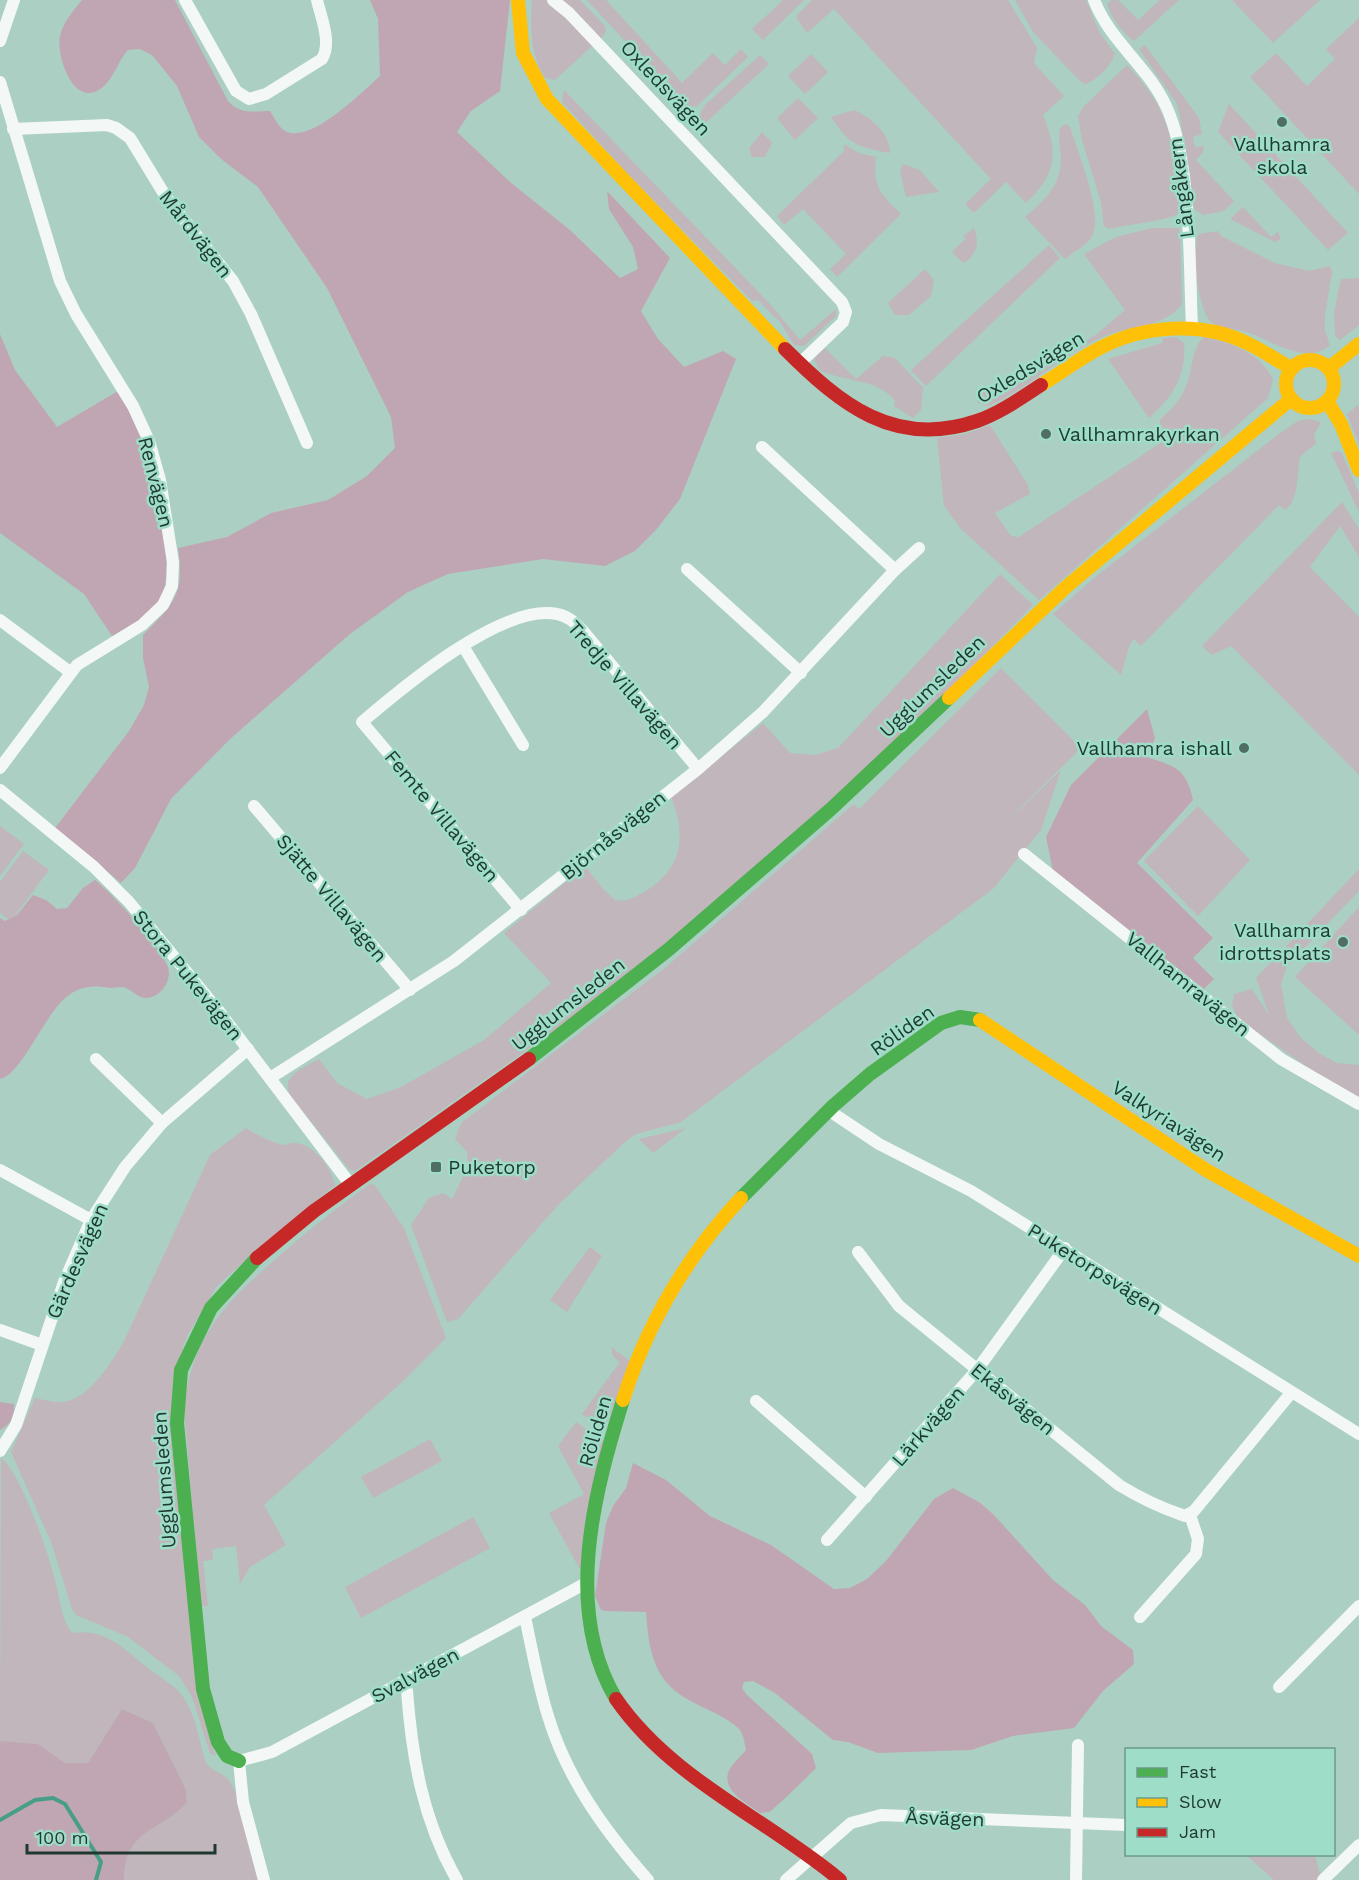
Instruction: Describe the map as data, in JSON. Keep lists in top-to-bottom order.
{
  "streets": {
    "street": [
      "Oxledsvägen",
      "Långåkern",
      "Mårdvägen",
      "Renvägen",
      "Tredje Villavägen",
      "Ugglumsleden",
      "Femte Villavägen",
      "Björnåsvägen",
      "Sjätte Villavägen",
      "Stora Pukevägen",
      "Vallhamravägen",
      "Röliden",
      "Valkyriavägen",
      "Gärdesvägen",
      "Puketorpsvägen",
      "Ekåsvägen",
      "Lärkvägen",
      "Svalvägen",
      "Åsvägen"
    ]
  },
  "crossings": [
    ["Oxledsvägen", "Långåkern"],
    ["Oxledsvägen", "Ugglumsleden"],
    ["Mårdvägen", "Renvägen"],
    ["Tredje Villavägen", "Femte Villavägen"],
    ["Tredje Villavägen", "Björnåsvägen"],
    ["Ugglumsleden", "Stora Pukevägen"],
    ["Ugglumsleden", "Svalvägen"],
    ["Femte Villavägen", "Björnåsvägen"],
    ["Björnåsvägen", "Sjätte Villavägen"],
    ["Björnåsvägen", "Stora Pukevägen"],
    ["Stora Pukevägen", "Gärdesvägen"],
    ["Röliden", "Valkyriavägen"],
    ["Röliden", "Puketorpsvägen"],
    ["Röliden", "Svalvägen"],
    ["Röliden", "Åsvägen"],
    ["Puketorpsvägen", "Lärkvägen"],
    ["Ekåsvägen", "Lärkvägen"]
  ],
  "places": {
    "other": [
      "Vallhamra skola",
      "Vallhamrakyrkan",
      "Vallhamra ishall",
      "Vallhamra idrottsplats"
    ],
    "transit": ["Puketorp"]
  },
  "legend": ["Fast", "Slow", "Jam"],
  "scale_bar": "100 m"
}
